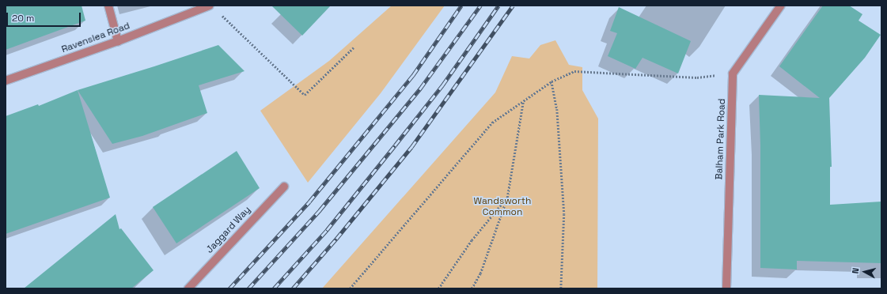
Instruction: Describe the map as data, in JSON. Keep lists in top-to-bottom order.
{
  "streets": {
    "street": ["Ravenslea Road", "Balham Park Road", "Jaggard Way"]
  },
  "parks": ["Wandsworth Common"],
  "scale_bar": "20 m",
  "north": "left"
}
